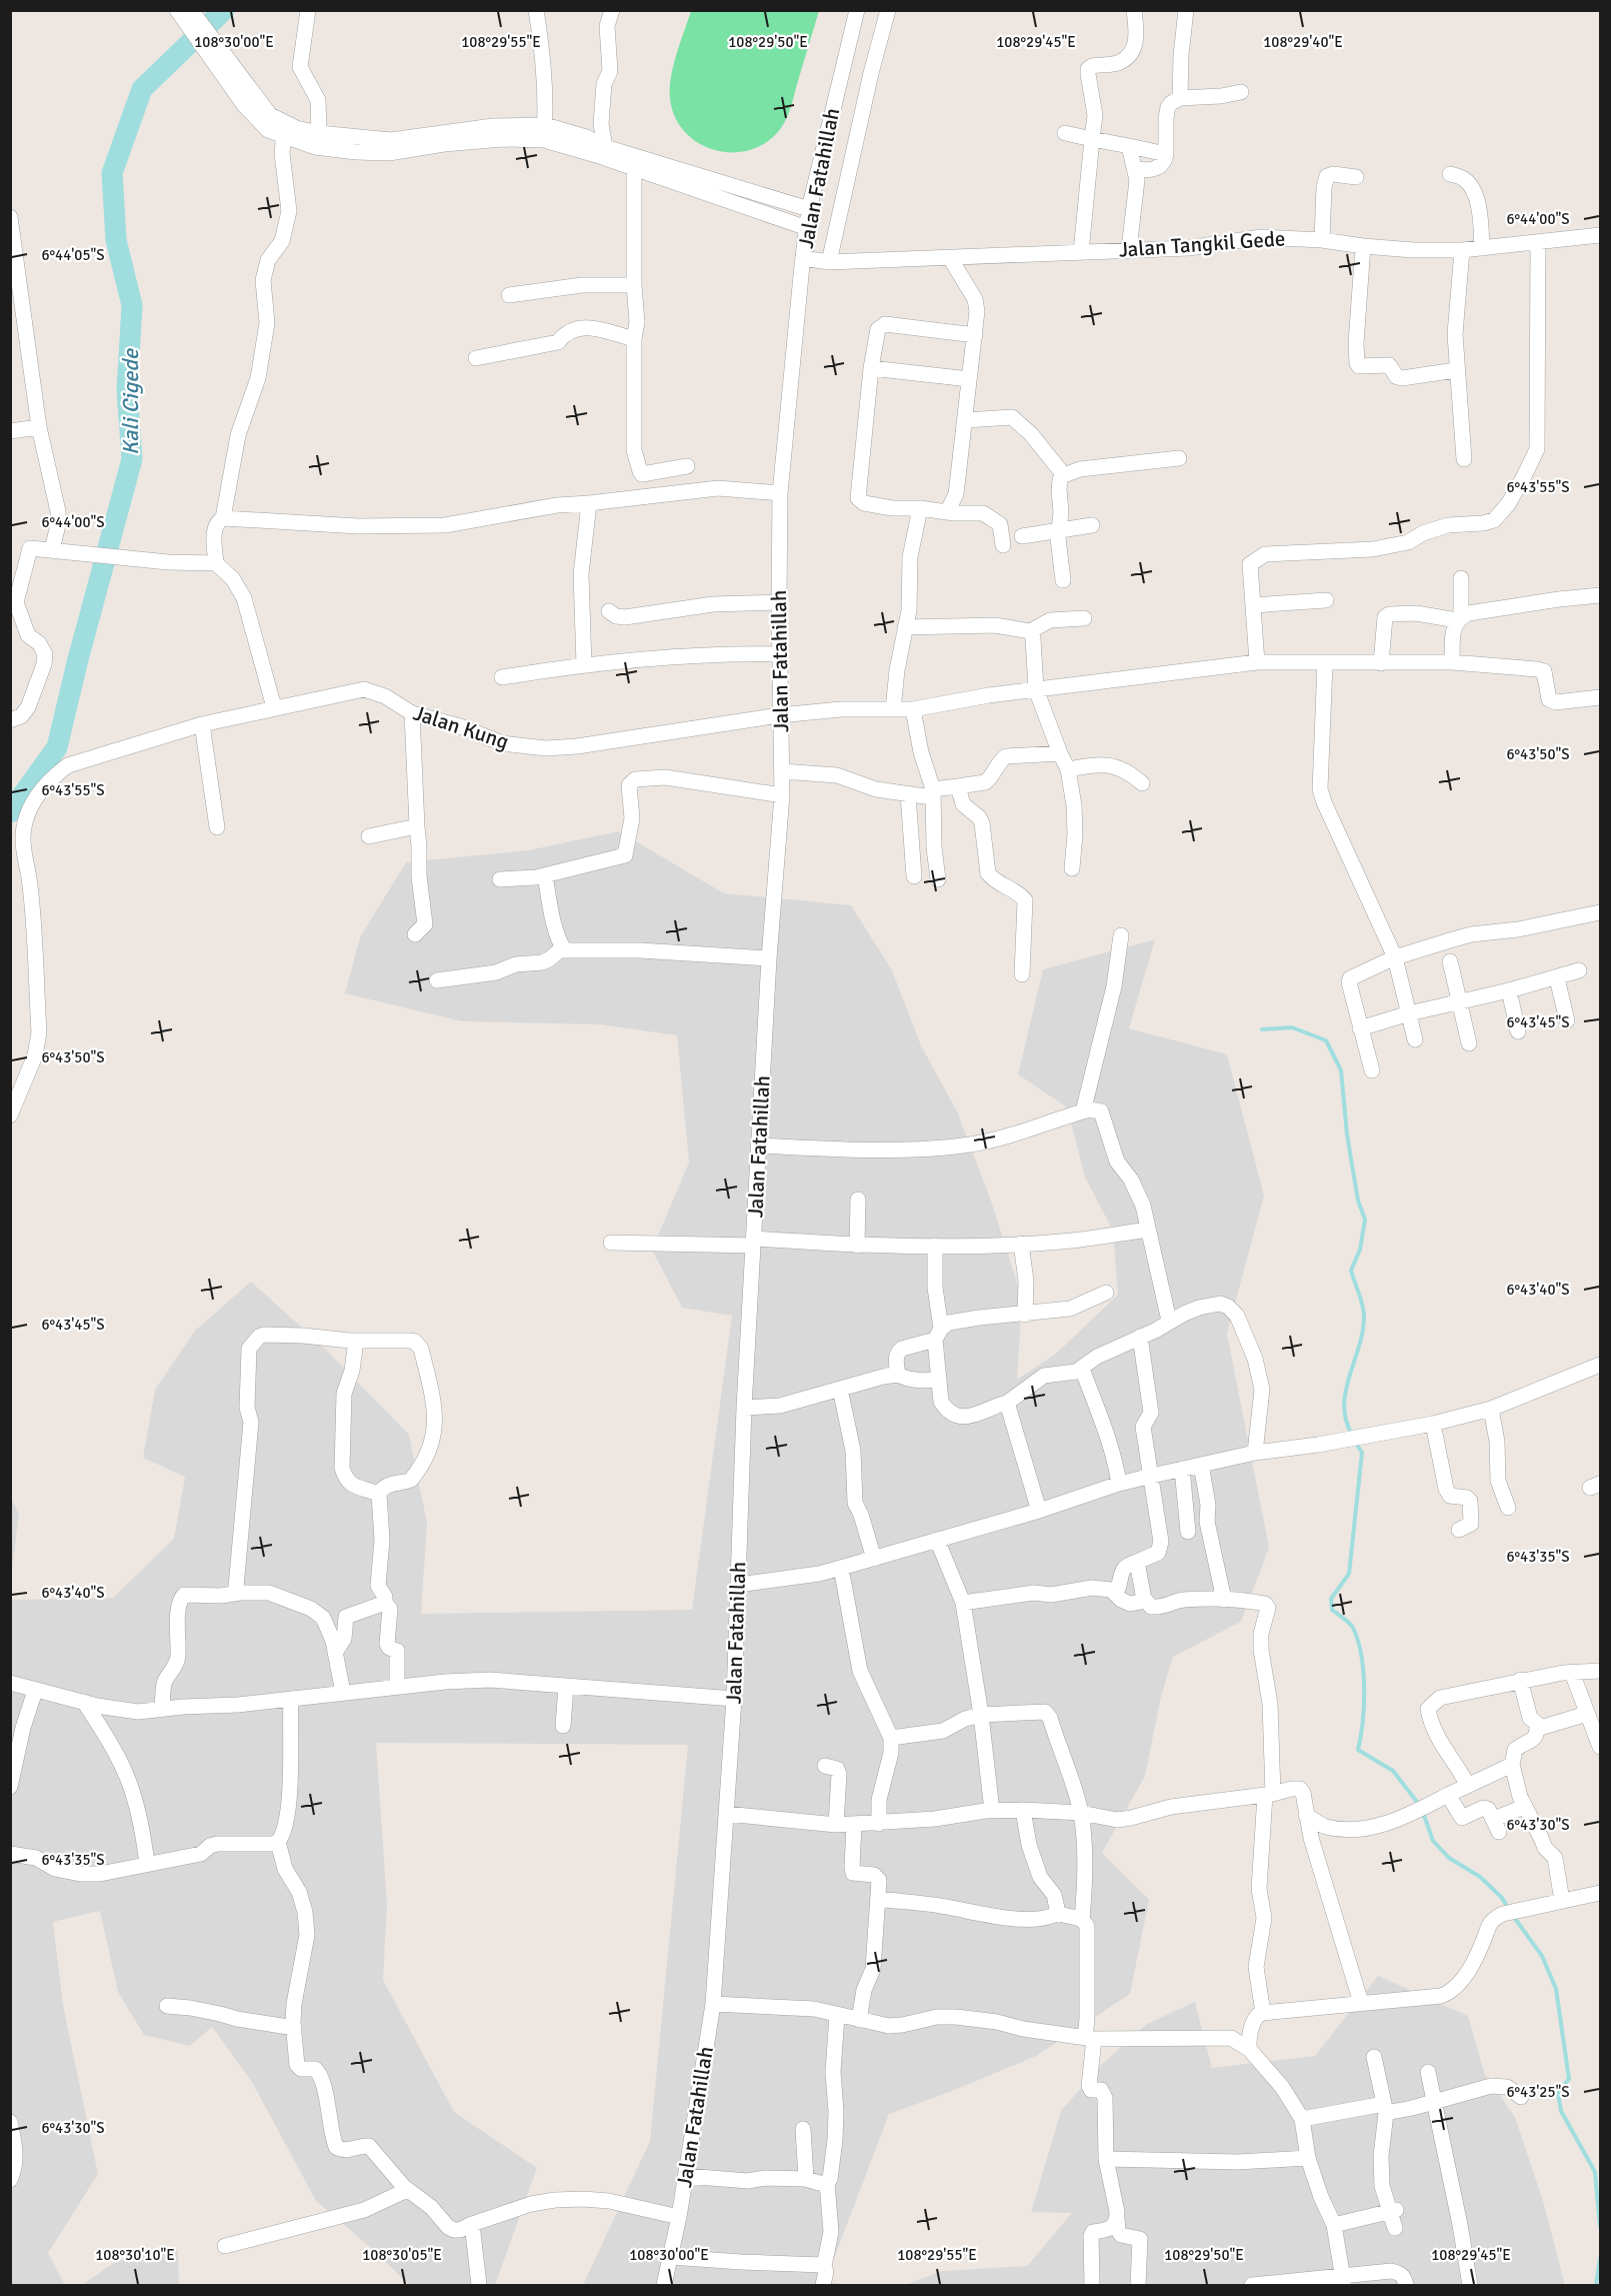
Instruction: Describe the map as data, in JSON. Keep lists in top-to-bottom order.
{
  "streets": {
    "street": ["Jalan Fatahillah", "Jalan Tangkil Gede", "Jalan Kung"]
  },
  "crossings": [
    ["Jalan Fatahillah", "Jalan Tangkil Gede"],
    ["Jalan Fatahillah", "Jalan Kung"]
  ],
  "water": ["Kali Cigede"],
  "coordinates": [
    "108°30'00\"E",
    "108°29'55\"E",
    "108°29'50\"E",
    "108°29'45\"E",
    "108°29'40\"E",
    "6°44'00\"S",
    "6°44'05\"S",
    "6°43'55\"S",
    "6°43'50\"S",
    "6°43'45\"S",
    "6°43'40\"S",
    "6°43'35\"S",
    "6°43'30\"S",
    "6°43'25\"S",
    "108°30'10\"E",
    "108°30'05\"E"
  ]
}
